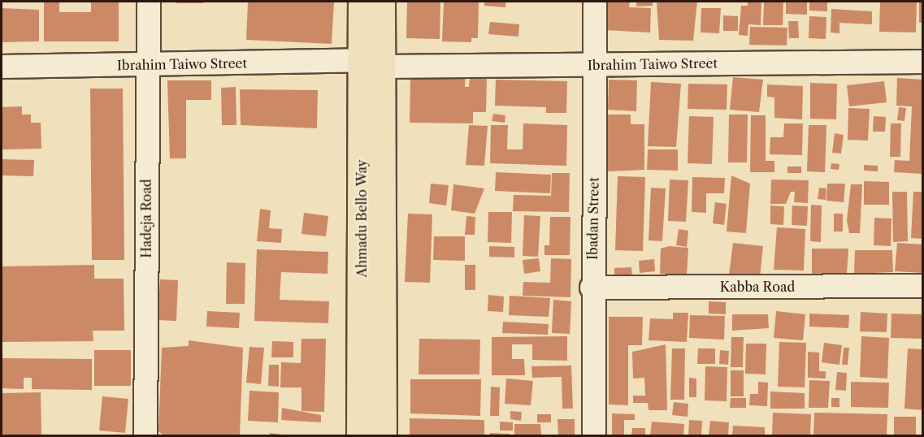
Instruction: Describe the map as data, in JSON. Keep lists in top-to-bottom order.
{
  "streets": {
    "main road": ["Ahmadu Bello Way"],
    "street": [
      "Ibrahim Taiwo Street",
      "Hadeja Road",
      "Ibadan Street",
      "Kabba Road"
    ]
  },
  "crossings": [
    ["Ibrahim Taiwo Street", "Hadeja Road"],
    ["Ibrahim Taiwo Street", "Ahmadu Bello Way"],
    ["Ibrahim Taiwo Street", "Ibadan Street"],
    ["Ibadan Street", "Kabba Road"]
  ]
}
